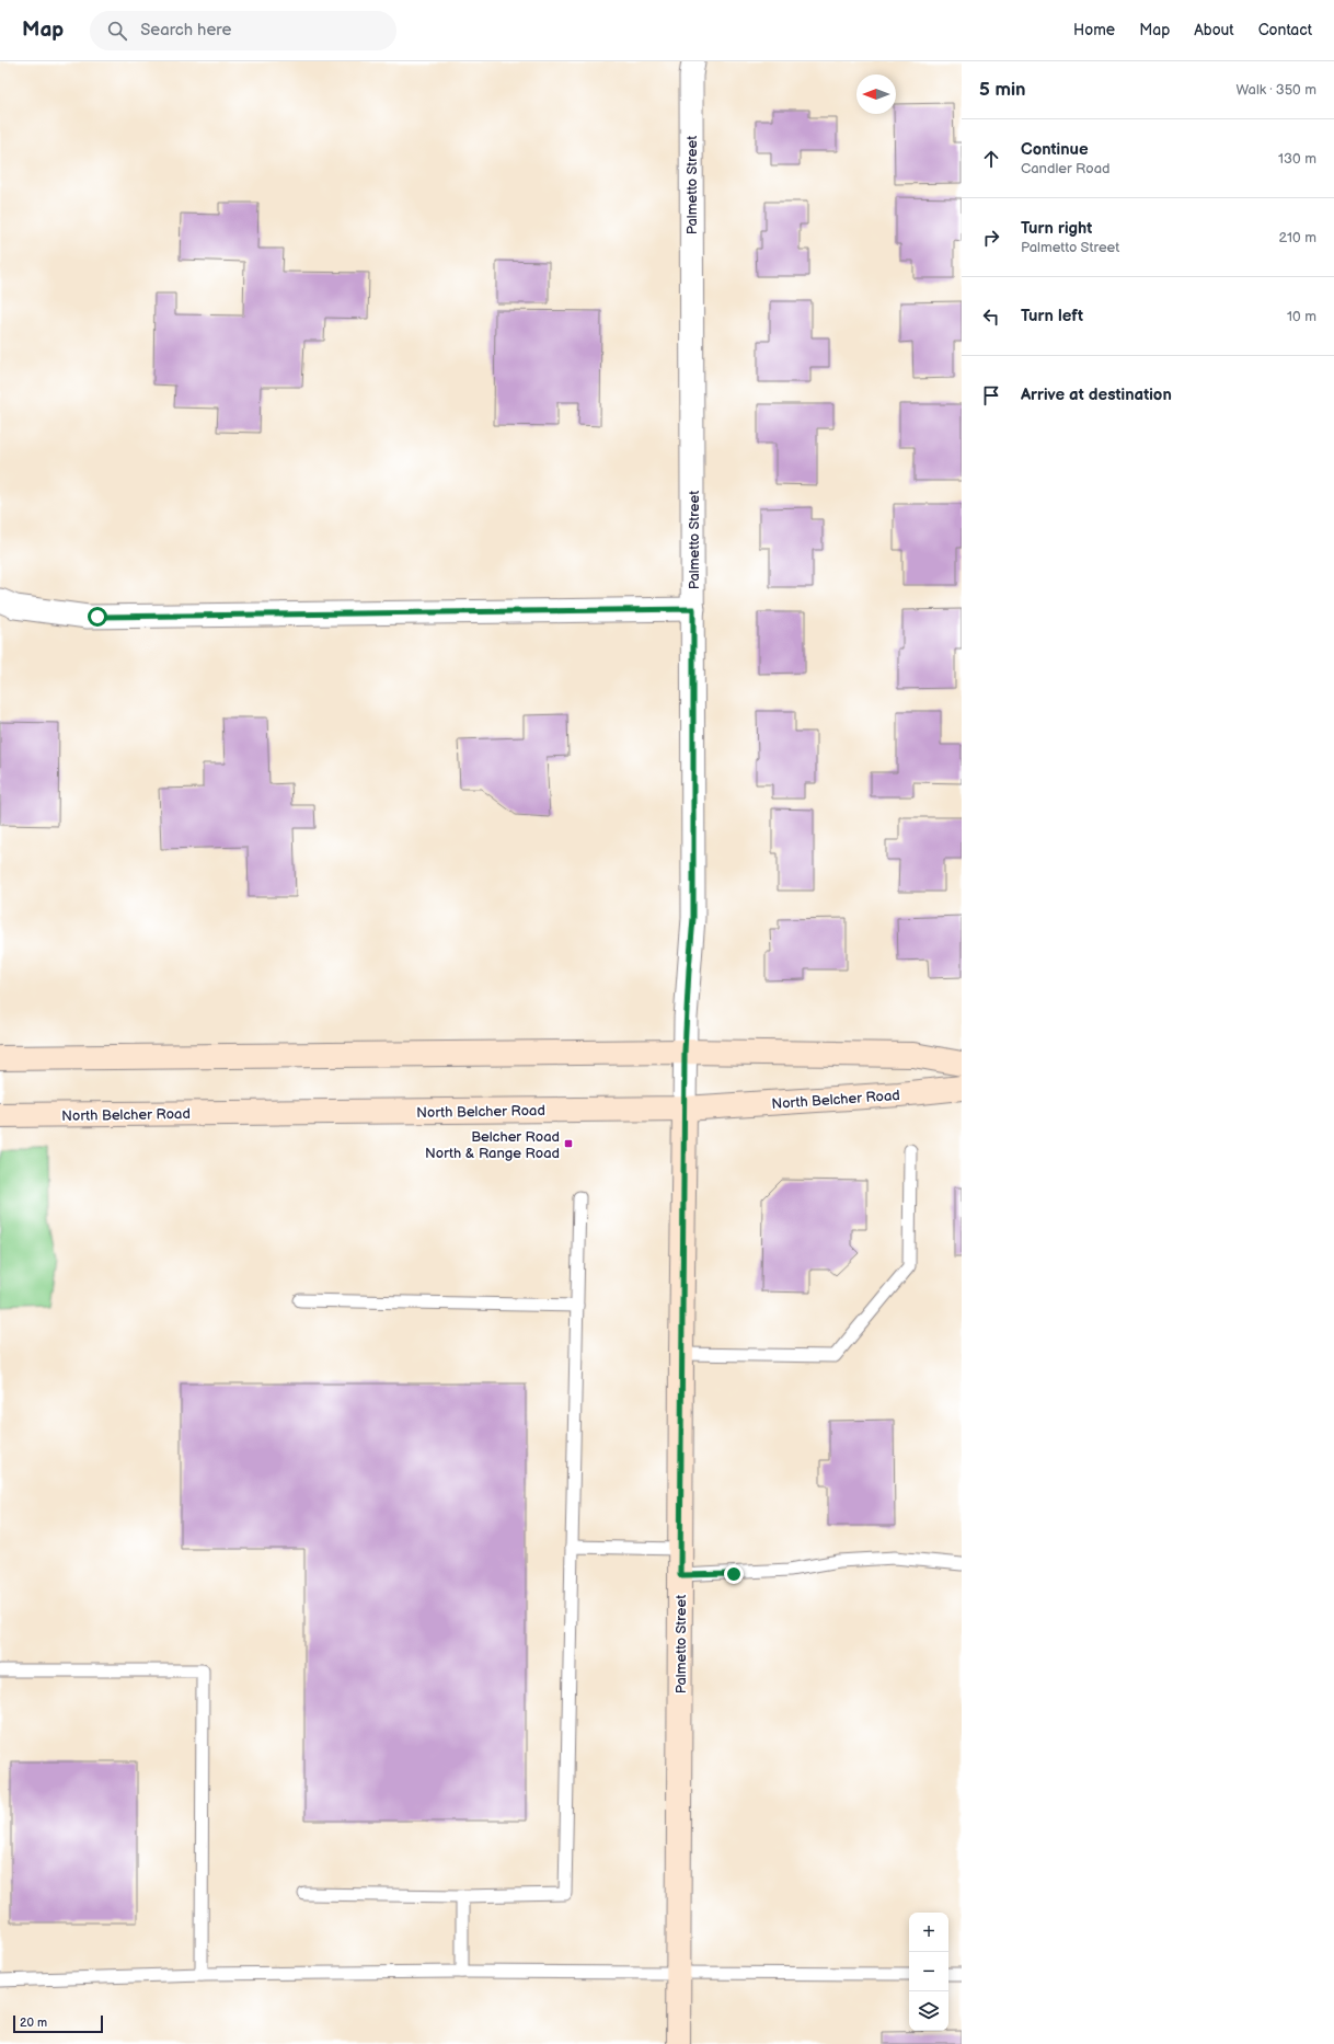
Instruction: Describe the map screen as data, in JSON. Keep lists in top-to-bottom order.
{
  "streets": {
    "main road": ["Palmetto Street", "North Belcher Road"]
  },
  "crossings": [
    ["Palmetto Street", "North Belcher Road"]
  ],
  "places": {
    "transit": ["Belcher Road North & Range Road"]
  },
  "scale_bar": "20 m",
  "north": "left",
  "page": {
    "header": "Map",
    "search": "Search here",
    "nav": [
      "Home",
      "Map",
      "About",
      "Contact"
    ],
    "heading": ["5 min", "Walk · 350 m"],
    "list": [
      ["Continue", "Candler Road", "130 m"],
      ["Turn right", "Palmetto Street", "210 m"],
      ["Turn left", "10 m"],
      "Arrive at destination"
    ],
    "map_buttons": ["+", "−"],
    "scale": "20 m"
  }
}
